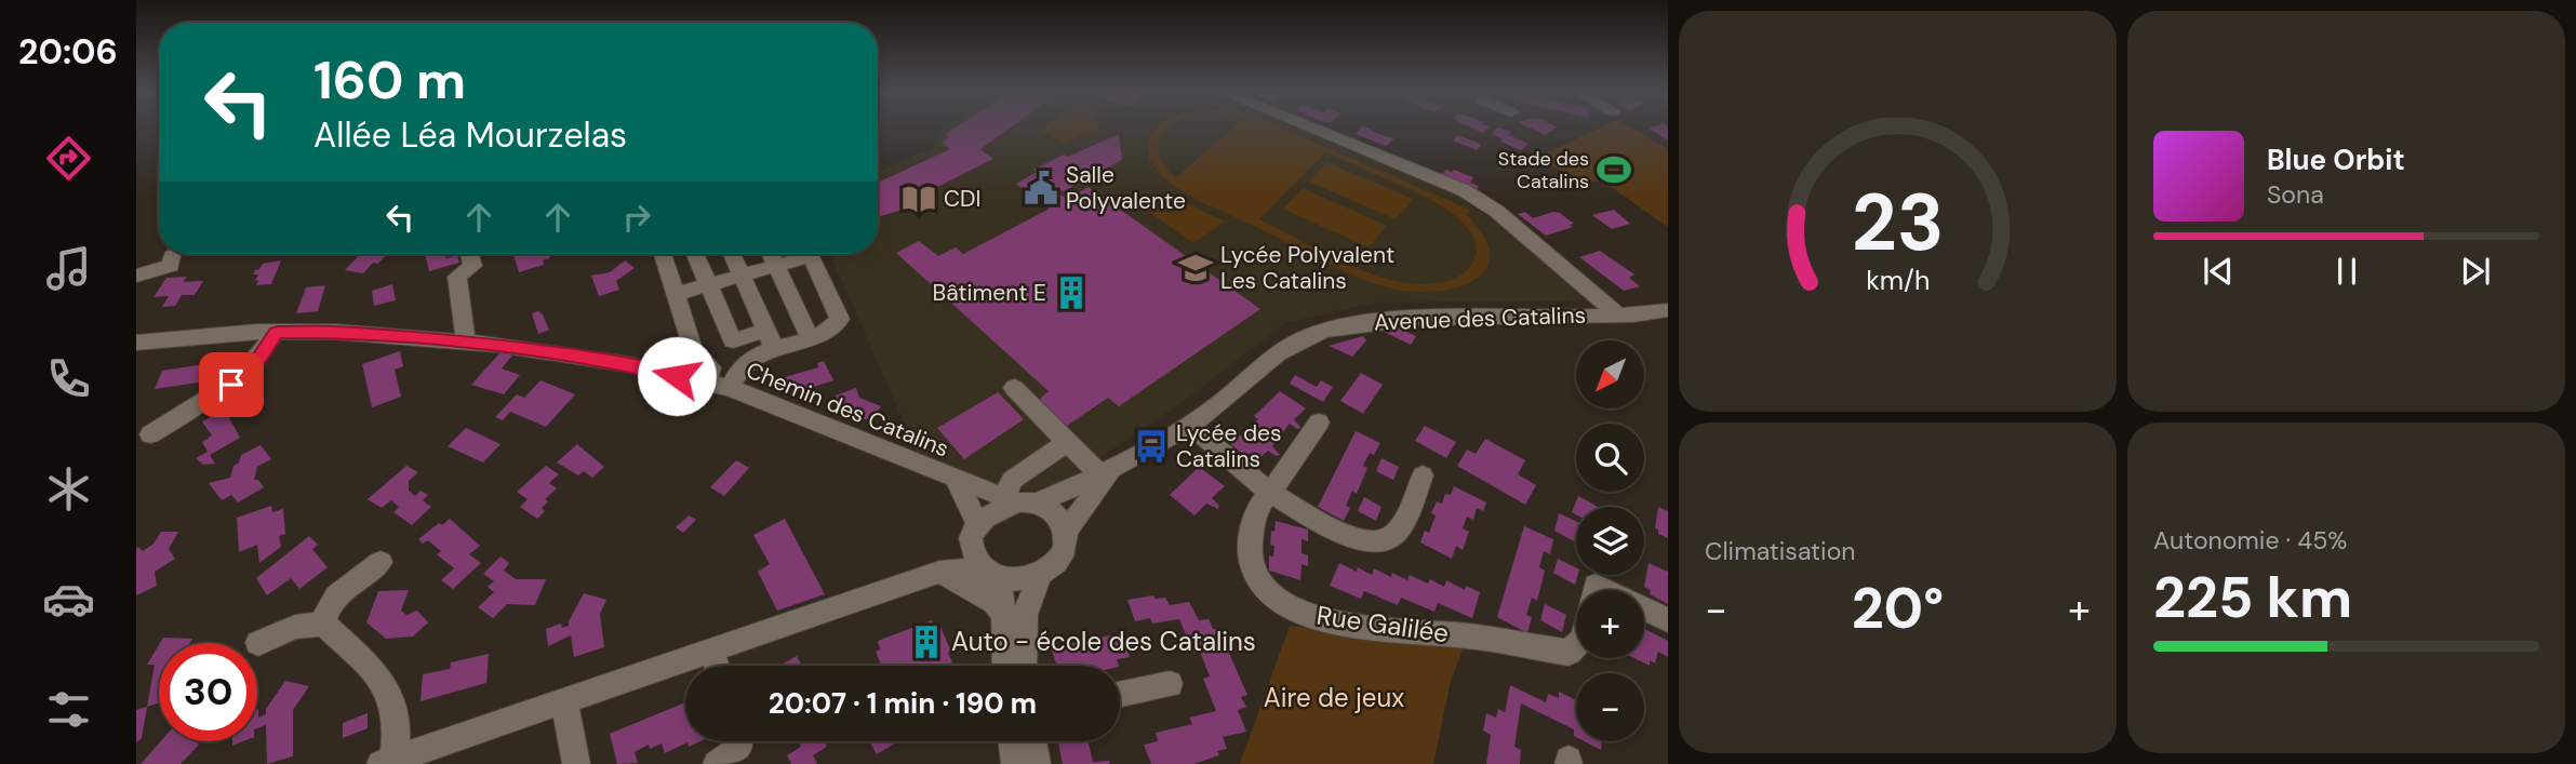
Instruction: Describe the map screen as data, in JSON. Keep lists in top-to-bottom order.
{
  "streets": {
    "street": ["Avenue des Catalins", "Chemin des Catalins", "Rue Galilée"]
  },
  "parks": ["Aire de jeux"],
  "places": {
    "sports": ["Stade des Catalins"],
    "public building": ["Salle Polyvalente"],
    "library": ["CDI"],
    "school or university": ["Lycée Polyvalent Les Catalins"],
    "building": ["Bâtiment E", "Auto - école des Catalins"],
    "bus stop": ["Lycée des Catalins"]
  },
  "north": "bottom left",
  "page": {
    "tabs": "20:06",
    "turn": ["160 m", "Allée Léa Mourzelas"],
    "song": ["Blue Orbit", "Sona"],
    "map_buttons": ["+", "−"],
    "tile": [
      "Climatisation",
      ["Autonomie · 45%", "225 km"]
    ],
    "heat": ["−", "20°", "+"],
    "limit": "30",
    "trip": "20:07 · 1 min · 190 m",
    "gauge": ["23", "km/h"]
  }
}
